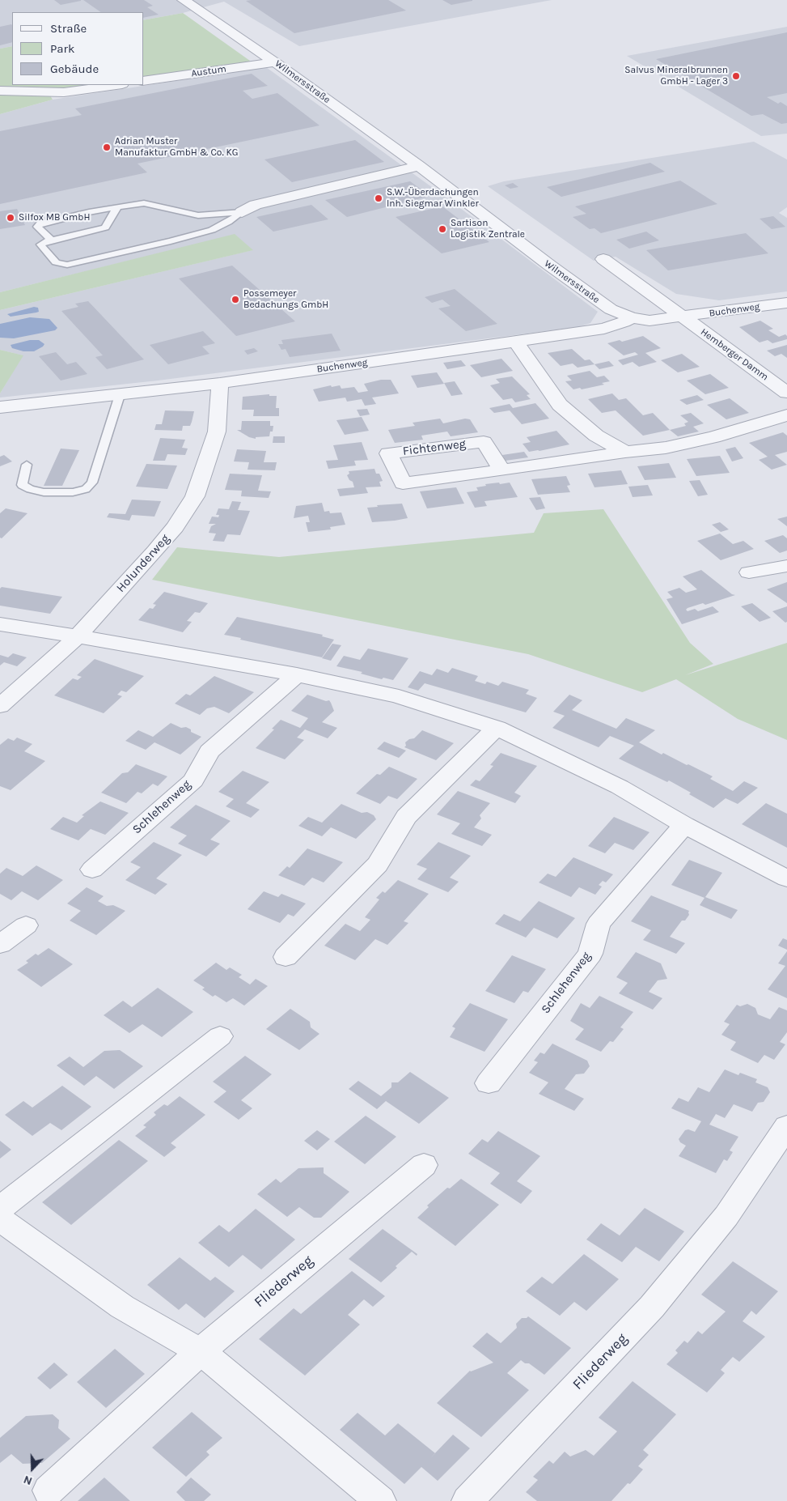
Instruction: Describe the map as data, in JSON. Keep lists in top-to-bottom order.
{
  "streets": {
    "street": [
      "Austum",
      "Wilmersstraße",
      "Buchenweg",
      "Hemberger Damm",
      "Fichtenweg",
      "Holunderweg",
      "Schlehenweg",
      "Fliederweg"
    ]
  },
  "crossings": [
    ["Austum", "Wilmersstraße"],
    ["Wilmersstraße", "Buchenweg"],
    ["Buchenweg", "Hemberger Damm"],
    ["Buchenweg", "Holunderweg"]
  ],
  "places": [
    "Salvus Mineralbrunnen GmbH - Lager 3",
    "Adrian Muster Manufaktur GmbH & Co. KG",
    "S.W.-Überdachungen Inh. Siegmar Winkler",
    "Silfox MB GmbH",
    "Sartison Logistik Zentrale",
    "Possemeyer Bedachungs GmbH"
  ],
  "legend": ["Straße", "Park", "Gebäude"],
  "north": "bottom"
}
